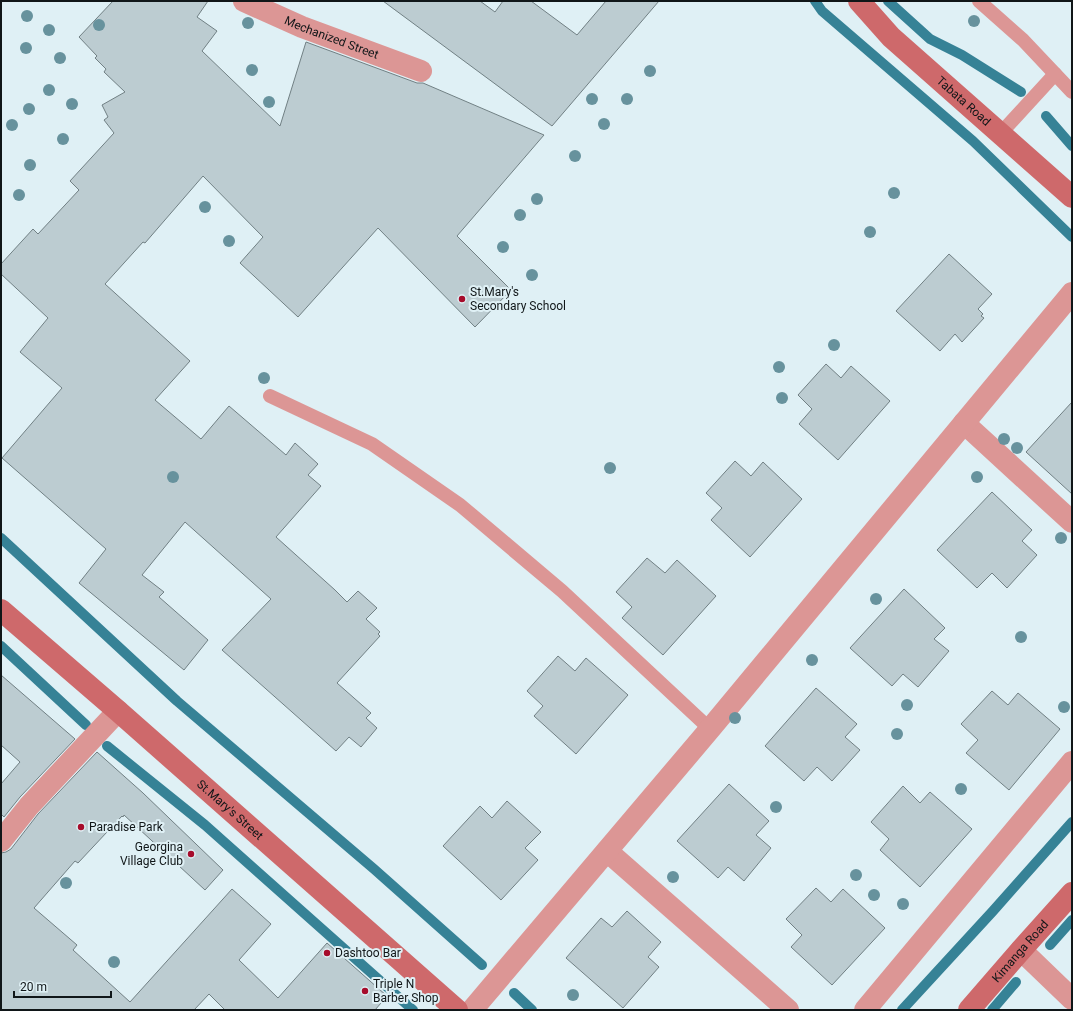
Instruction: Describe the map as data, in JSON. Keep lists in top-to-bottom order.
{
  "streets": {
    "street": [
      "Mechanized Street",
      "Tabata Road",
      "St.Mary's Street",
      "Kimanga Road"
    ]
  },
  "places": [
    "St.Mary's Secondary School",
    "Paradise Park",
    "Georgina Village Club",
    "Dashtoo Bar",
    "Triple N Barber Shop"
  ],
  "scale_bar": "20 m"
}
